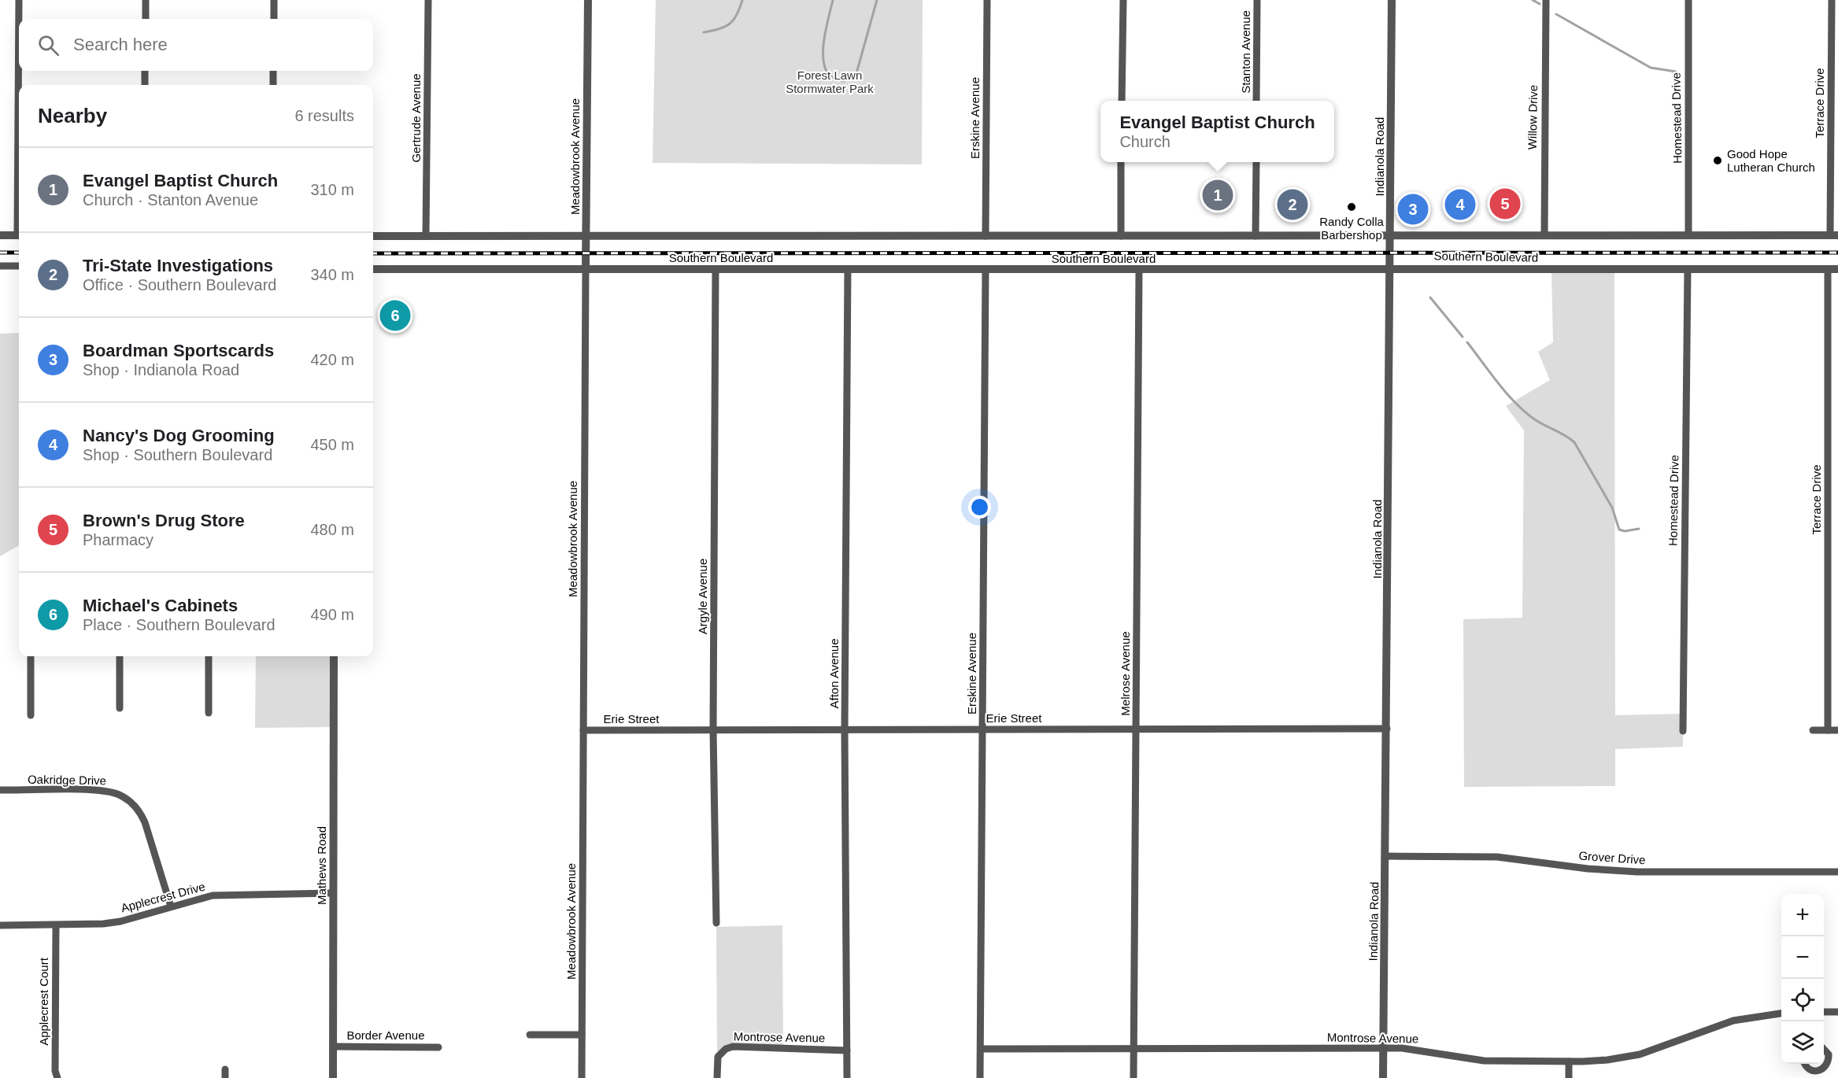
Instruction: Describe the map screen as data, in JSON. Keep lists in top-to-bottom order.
{
  "streets": {
    "street": [
      "Stanton Avenue",
      "Terrace Drive",
      "Willow Drive",
      "Gertrude Avenue",
      "Erskine Avenue",
      "Homestead Drive",
      "Meadowbrook Avenue",
      "Indianola Road",
      "Southern Boulevard",
      "Argyle Avenue",
      "Afton Avenue",
      "Melrose Avenue",
      "Erie Street",
      "Oakridge Drive",
      "Grover Drive",
      "Mathews Road",
      "Applecrest Drive",
      "Applecrest Court",
      "Border Avenue",
      "Montrose Avenue"
    ]
  },
  "crossings": [
    ["Terrace Drive", "Southern Boulevard"],
    ["Willow Drive", "Southern Boulevard"],
    ["Gertrude Avenue", "Southern Boulevard"],
    ["Erskine Avenue", "Southern Boulevard"],
    ["Erskine Avenue", "Erie Street"],
    ["Erskine Avenue", "Montrose Avenue"],
    ["Homestead Drive", "Southern Boulevard"],
    ["Meadowbrook Avenue", "Southern Boulevard"],
    ["Meadowbrook Avenue", "Erie Street"],
    ["Indianola Road", "Southern Boulevard"],
    ["Indianola Road", "Erie Street"],
    ["Indianola Road", "Grover Drive"],
    ["Indianola Road", "Montrose Avenue"],
    ["Southern Boulevard", "Argyle Avenue"],
    ["Southern Boulevard", "Afton Avenue"],
    ["Southern Boulevard", "Melrose Avenue"],
    ["Argyle Avenue", "Erie Street"],
    ["Afton Avenue", "Erie Street"],
    ["Afton Avenue", "Montrose Avenue"],
    ["Melrose Avenue", "Erie Street"],
    ["Melrose Avenue", "Montrose Avenue"],
    ["Oakridge Drive", "Applecrest Drive"],
    ["Mathews Road", "Applecrest Drive"],
    ["Mathews Road", "Border Avenue"],
    ["Applecrest Drive", "Applecrest Court"]
  ],
  "parks": ["Forest Lawn Stormwater Park"],
  "places": ["Good Hope Lutheran Church", "Randy Colla Barbershop"],
  "page": {
    "search": "Search here",
    "heading": ["Nearby", "6 results"],
    "popup": ["Evangel Baptist Church", "Church"],
    "list": [
      {
        "mark": "1",
        "name": "Evangel Baptist Church",
        "note": "Church · Stanton Avenue",
        "value": "310 m"
      },
      {
        "mark": "2",
        "name": "Tri-State Investigations",
        "note": "Office · Southern Boulevard",
        "value": "340 m"
      },
      {
        "mark": "3",
        "name": "Boardman Sportscards",
        "note": "Shop · Indianola Road",
        "value": "420 m"
      },
      {
        "mark": "4",
        "name": "Nancy's Dog Grooming",
        "note": "Shop · Southern Boulevard",
        "value": "450 m"
      },
      {
        "mark": "5",
        "name": "Brown's Drug Store",
        "note": "Pharmacy",
        "value": "480 m"
      },
      {
        "mark": "6",
        "name": "Michael's Cabinets",
        "note": "Place · Southern Boulevard",
        "value": "490 m"
      }
    ],
    "pins": [
      "1",
      "5",
      "2",
      "4",
      "3",
      "6"
    ],
    "map_buttons": ["+", "−"]
  }
}
